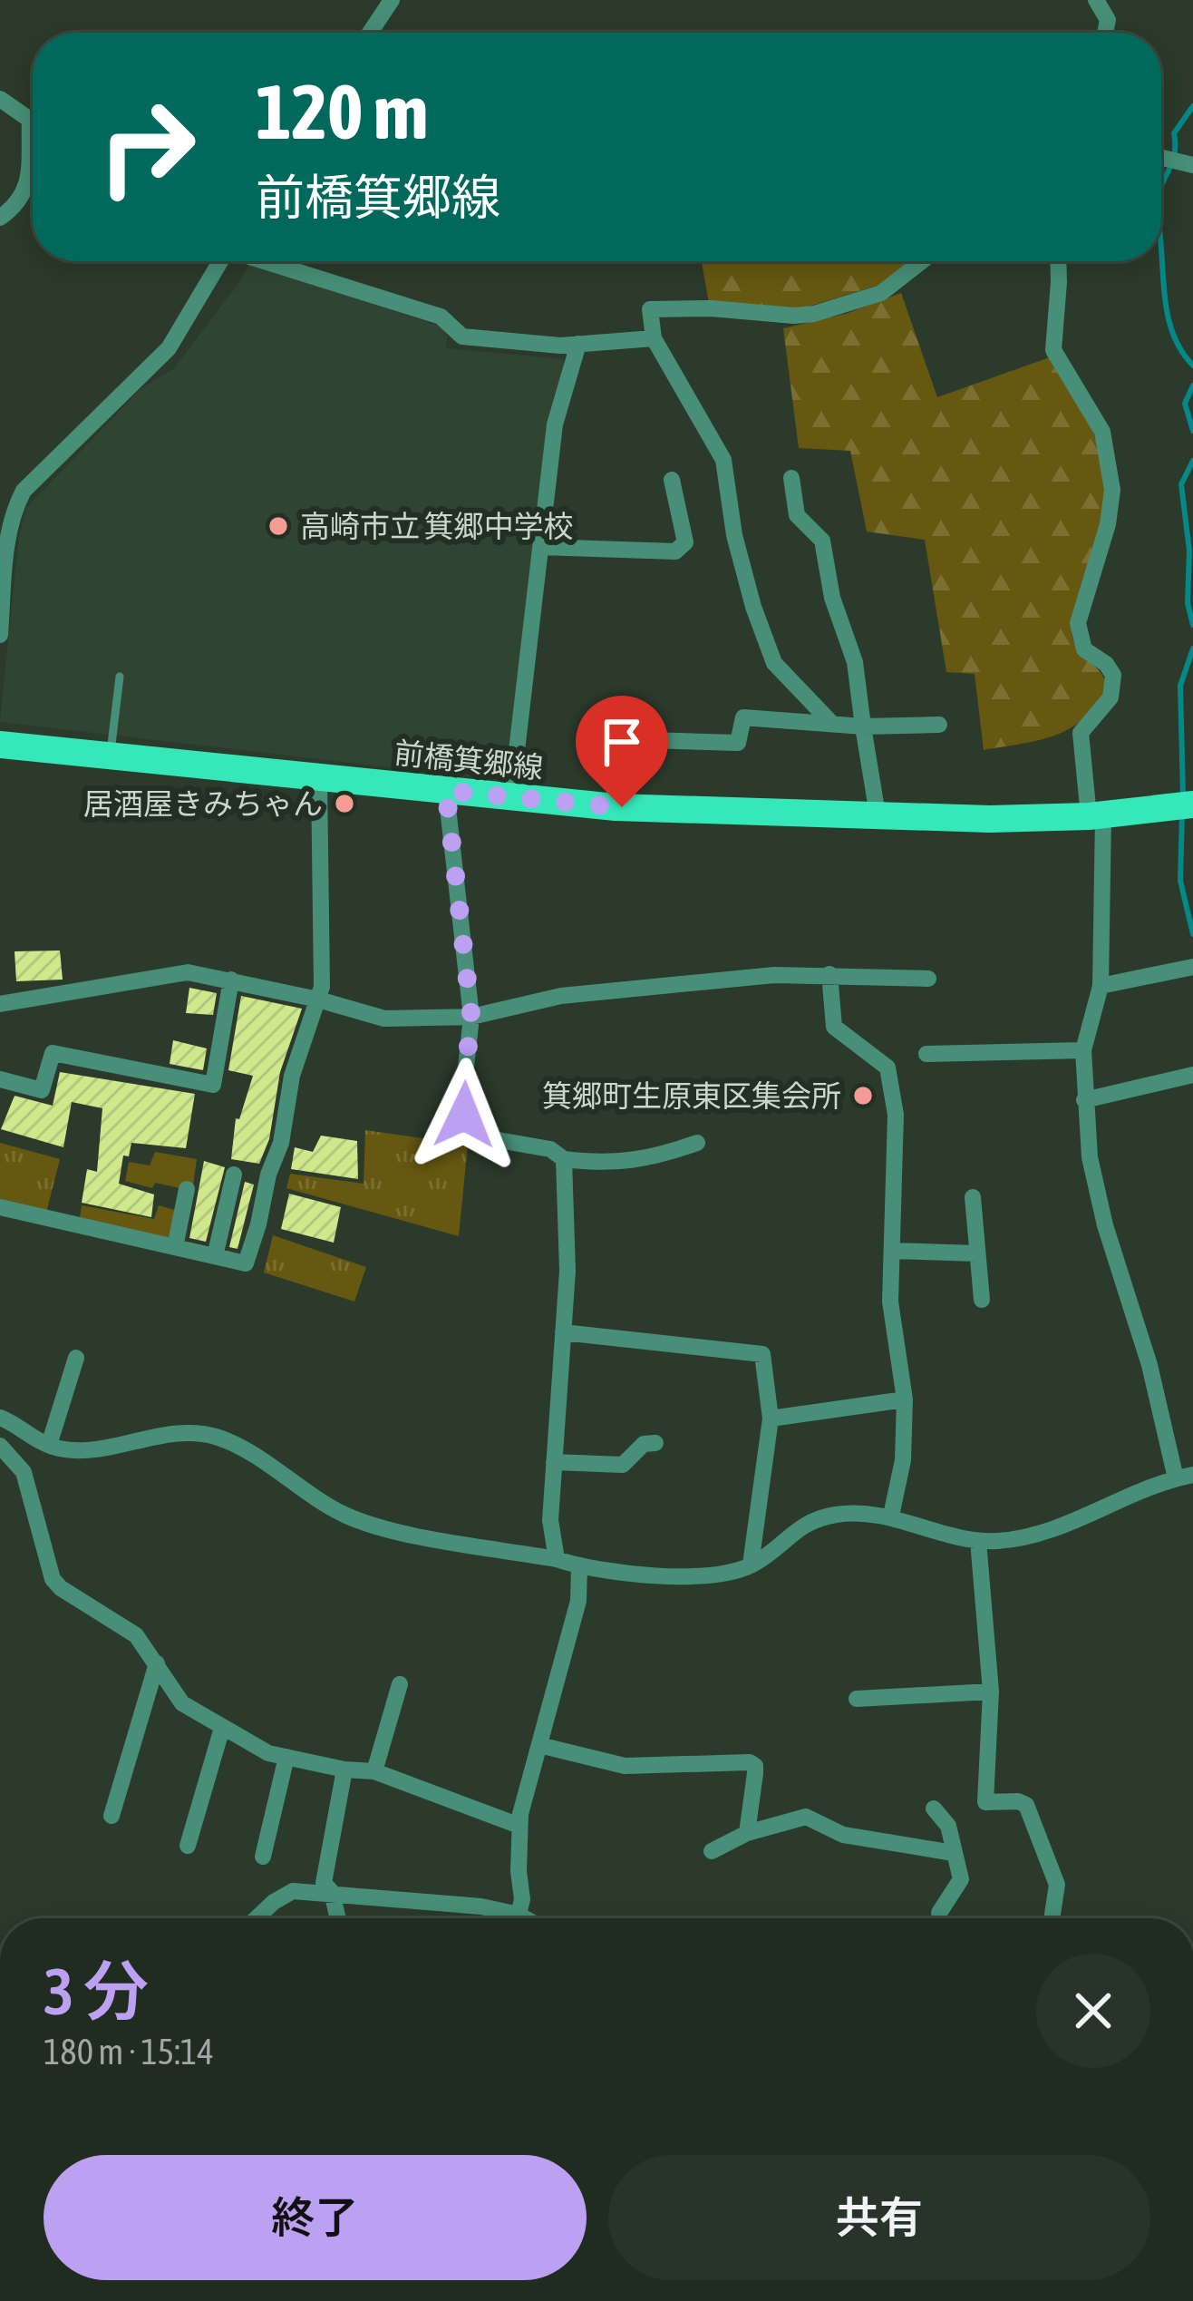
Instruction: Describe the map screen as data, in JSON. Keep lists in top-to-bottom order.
{
  "streets": {
    "main road": ["前橋箕郷線"]
  },
  "places": ["高崎市立 箕郷中学校", "居酒屋きみちゃん", "箕郷町生原東区集会所"],
  "page": {
    "turn": ["120 m", "前橋箕郷線"],
    "heading": ["3 分", "180 m · 15:14"],
    "buttons": ["終了", "共有"]
  }
}
